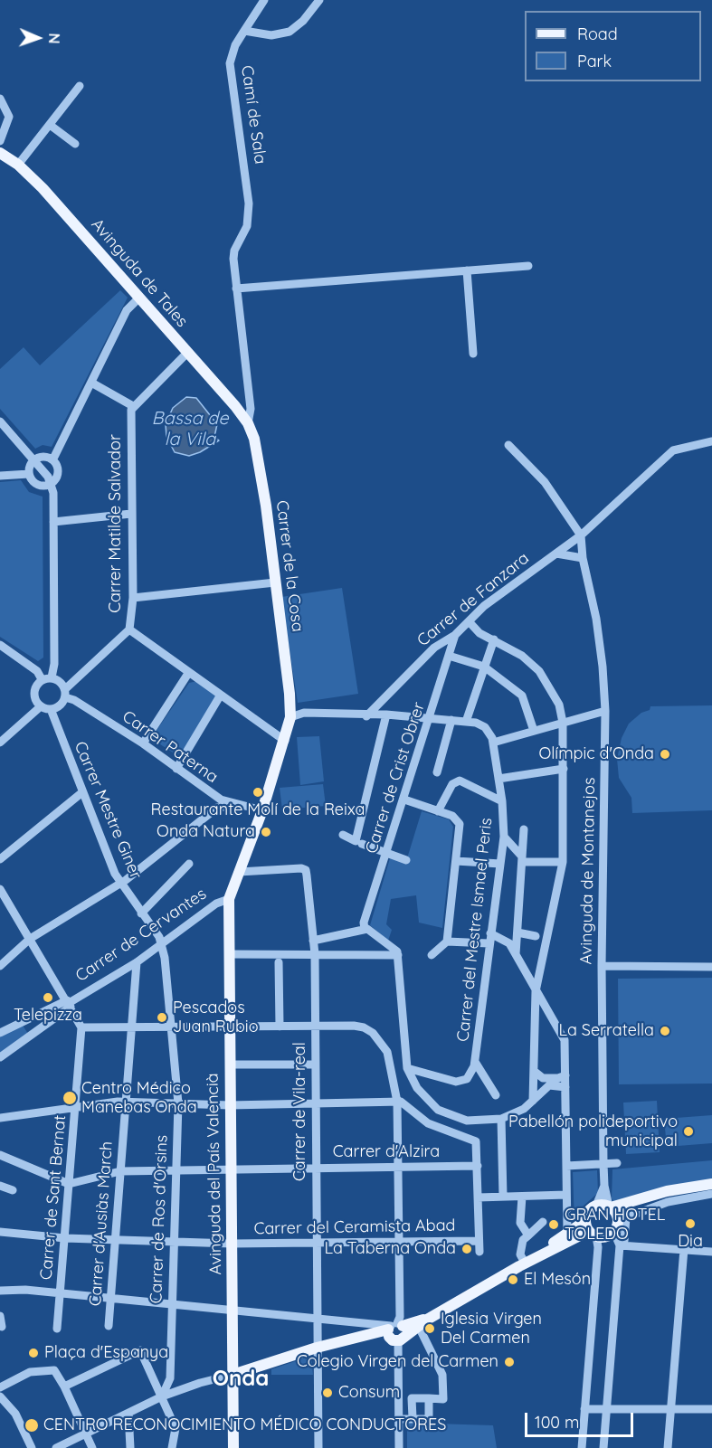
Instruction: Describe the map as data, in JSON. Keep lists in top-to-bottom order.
{
  "streets": {
    "main road": [
      "Avinguda de Tales",
      "Carrer de la Cosa",
      "Carrer de Cervantes",
      "Avinguda del País Valencià"
    ],
    "street": [
      "Camí de Sala",
      "Carrer Matilde Salvador",
      "Carrer de Fanzara",
      "Carrer Paterna",
      "Carrer de Crist Obrer",
      "Carrer Mestre Giner",
      "Avinguda de Montanejos",
      "Carrer del Mestre Ismael Peris",
      "Carrer de Vila-real",
      "Carrer d'Alzira",
      "Carrer de Sant Bernat",
      "Carrer de Ros d'Orsins",
      "Carrer d'Ausiàs March",
      "Carrer del Ceramista Abad"
    ]
  },
  "crossings": [
    ["Camí de Sala", "Carrer de la Cosa"],
    ["Avinguda de Tales", "Carrer de la Cosa"],
    ["Carrer Matilde Salvador", "Carrer Paterna"],
    ["Carrer Matilde Salvador", "Carrer Mestre Giner"],
    ["Carrer de la Cosa", "Carrer Paterna"],
    ["Carrer de la Cosa", "Carrer de Cervantes"],
    ["Carrer de la Cosa", "Carrer de Vila-real"],
    ["Carrer de Fanzara", "Carrer de Crist Obrer"],
    ["Carrer de Fanzara", "Avinguda de Montanejos"],
    ["Carrer Paterna", "Carrer Mestre Giner"],
    ["Carrer Mestre Giner", "Carrer de Cervantes"],
    ["Carrer Mestre Giner", "Carrer de Ros d'Orsins"],
    ["Carrer de Cervantes", "Carrer de Vila-real"],
    ["Carrer de Cervantes", "Avinguda del País Valencià"],
    ["Carrer de Cervantes", "Carrer de Ros d'Orsins"],
    ["Carrer de Cervantes", "Carrer d'Ausiàs March"],
    ["Carrer de Vila-real", "Carrer d'Alzira"],
    ["Carrer de Vila-real", "Carrer del Ceramista Abad"],
    ["Carrer d'Alzira", "Avinguda del País Valencià"],
    ["Carrer d'Alzira", "Carrer de Sant Bernat"],
    ["Carrer d'Alzira", "Carrer de Ros d'Orsins"],
    ["Carrer d'Alzira", "Carrer d'Ausiàs March"],
    ["Avinguda del País Valencià", "Carrer del Ceramista Abad"],
    ["Carrer de Sant Bernat", "Carrer del Ceramista Abad"],
    ["Carrer de Ros d'Orsins", "Carrer del Ceramista Abad"],
    ["Carrer d'Ausiàs March", "Carrer del Ceramista Abad"]
  ],
  "districts": ["Onda"],
  "water": ["Bassa de la Vila"],
  "places": [
    "Olímpic d'Onda",
    "Restaurante Molí de la Reixa",
    "Onda Natura",
    "Telepizza",
    "Pescados Juan Rubio",
    "La Serratella",
    "Centro Médico Manebas Onda",
    "Pabellón polideportivo municipal",
    "Dia",
    "GRAN HOTEL TOLEDO",
    "La Taberna Onda",
    "El Mesón",
    "Iglesia Virgen Del Carmen",
    "Plaça d'Espanya",
    "Colegio Virgen del Carmen",
    "Consum",
    "CENTRO RECONOCIMIENTO MÉDICO CONDUCTORES"
  ],
  "legend": ["Road", "Park"],
  "scale_bar": "100 m",
  "north": "right"
}
